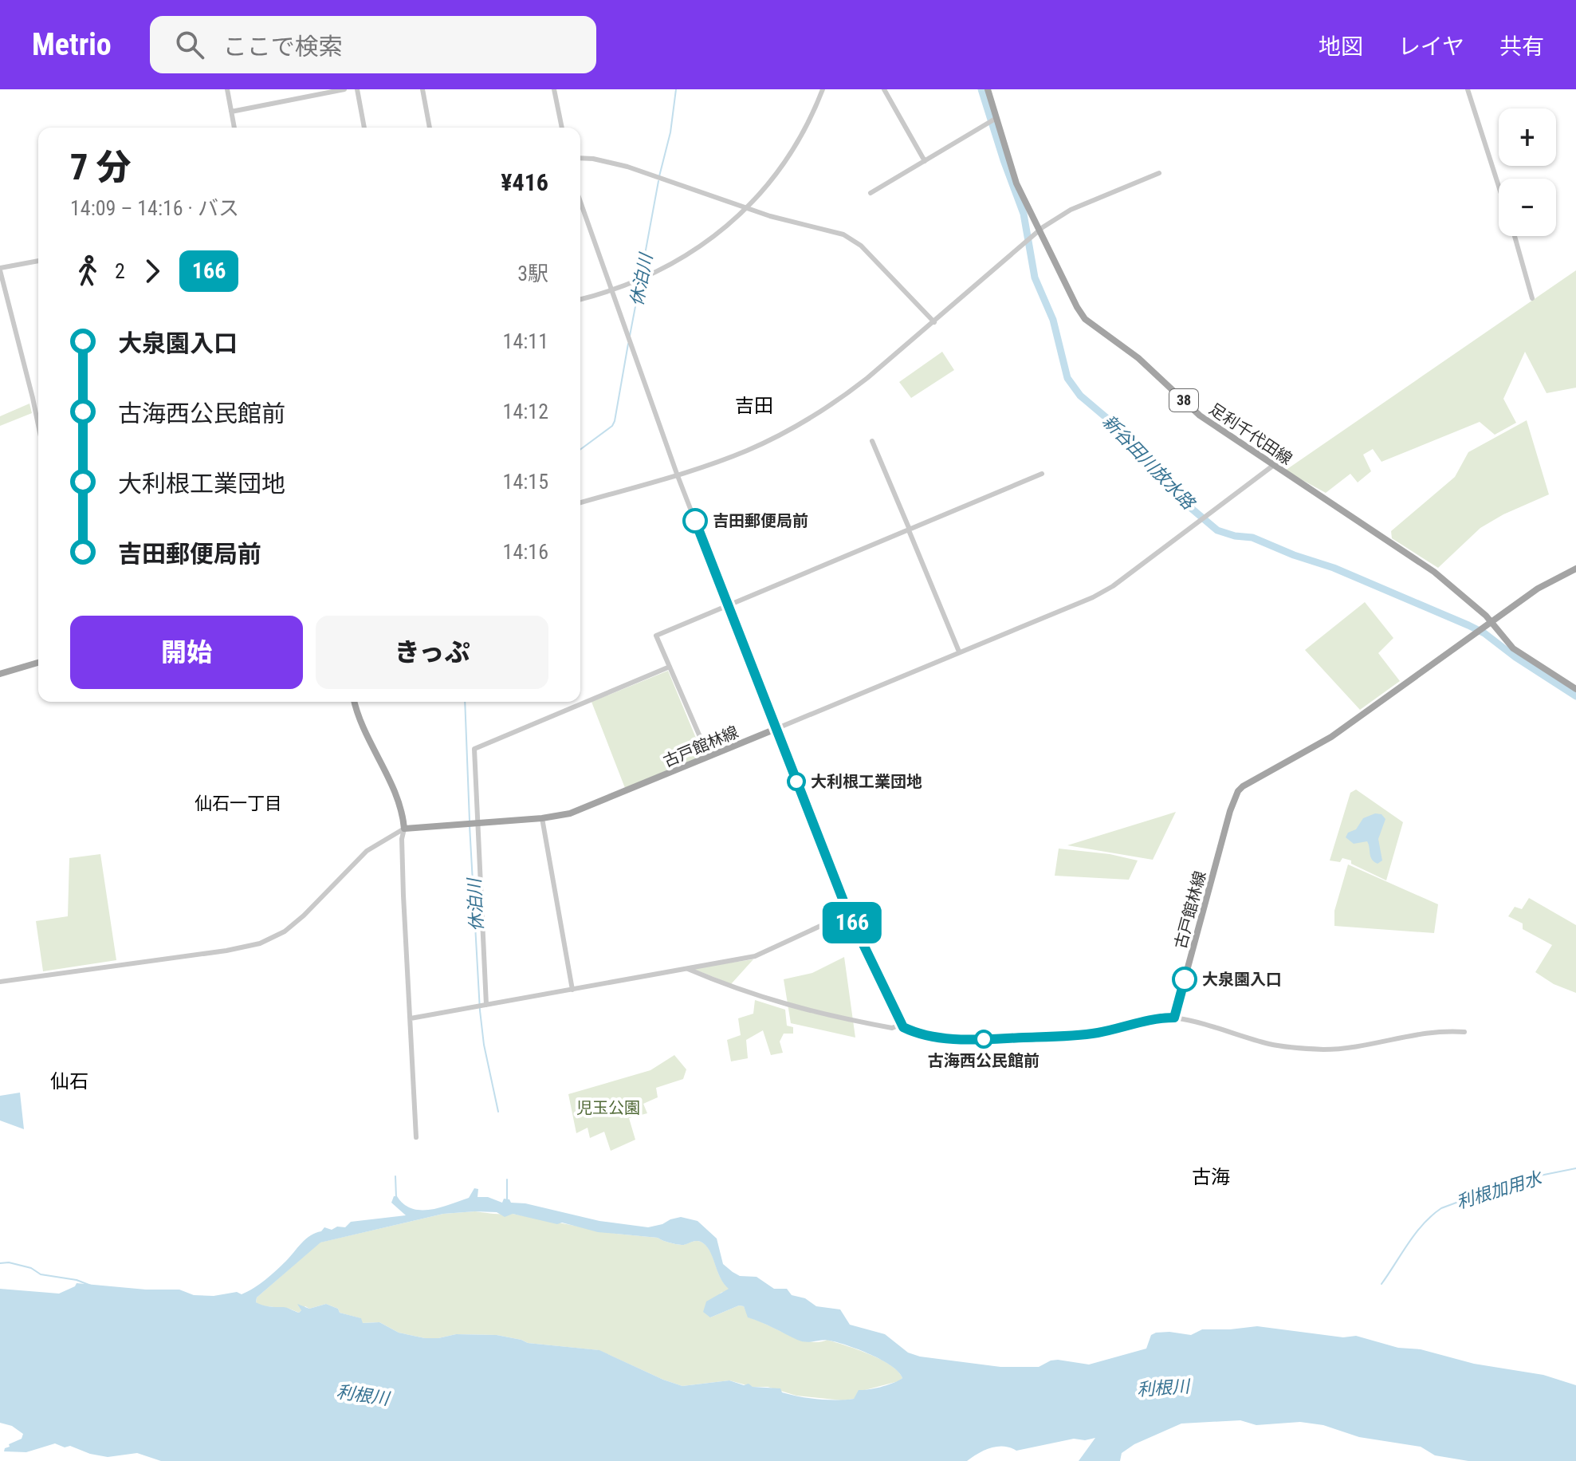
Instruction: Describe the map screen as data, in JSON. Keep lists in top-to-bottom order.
{
  "streets": {
    "main road": ["38", "足利千代田線", "古戸館林線"]
  },
  "crossings": [
    ["足利千代田線", "古戸館林線"]
  ],
  "districts": [
    "吉田",
    "仙石一丁目",
    "仙石",
    "古海"
  ],
  "water": [
    "休泊川",
    "新谷田川放水路",
    "利根加用水",
    "利根川"
  ],
  "parks": ["児玉公園"],
  "places": [
    "吉田郵便局前",
    "大利根工業団地",
    "大泉園入口",
    "古海西公民館前"
  ],
  "lines": ["bus line 166"],
  "page": {
    "header": "Metrio",
    "search": "ここで検索",
    "nav": ["地図", "レイヤ", "共有"],
    "on_map": "166",
    "map_buttons": ["+", "−"],
    "heading": ["7 分", "14:09 – 14:16 · バス", "¥416"],
    "legs": ["2", "166", "3駅"],
    "list": [
      {
        "name": "大泉園入口",
        "value": "14:11"
      },
      {
        "name": "古海西公民館前",
        "value": "14:12"
      },
      {
        "name": "大利根工業団地",
        "value": "14:15"
      },
      {
        "name": "吉田郵便局前",
        "value": "14:16"
      }
    ],
    "buttons": ["開始", "きっぷ"]
  }
}
